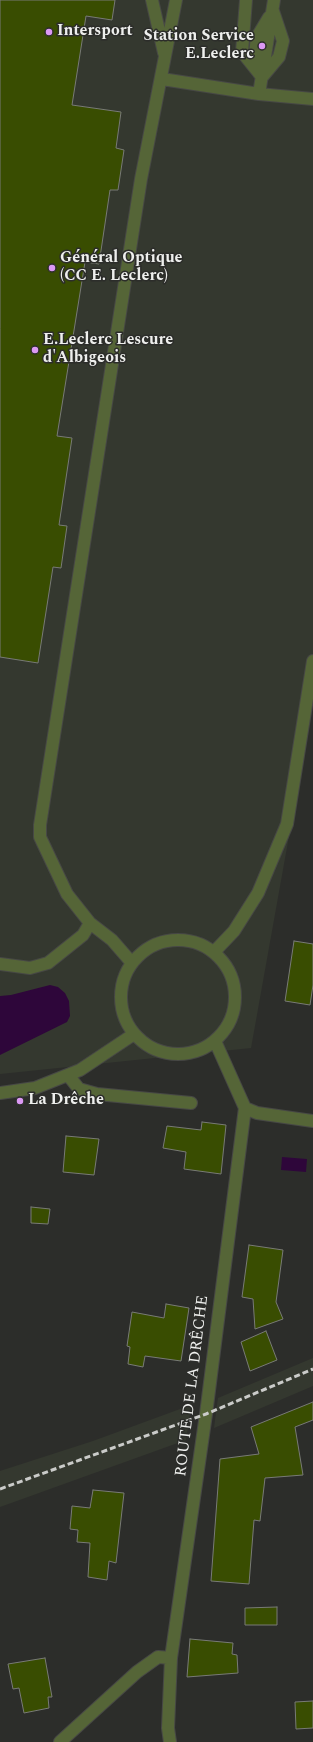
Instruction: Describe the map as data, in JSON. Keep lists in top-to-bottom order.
{
  "streets": {
    "street": ["ROUTE DE LA DRÊCHE"]
  },
  "places": [
    "Intersport",
    "Station Service E.Leclerc",
    "Général Optique (CC E. Leclerc)",
    "E.Leclerc Lescure d'Albigeois",
    "La Drêche"
  ]
}
